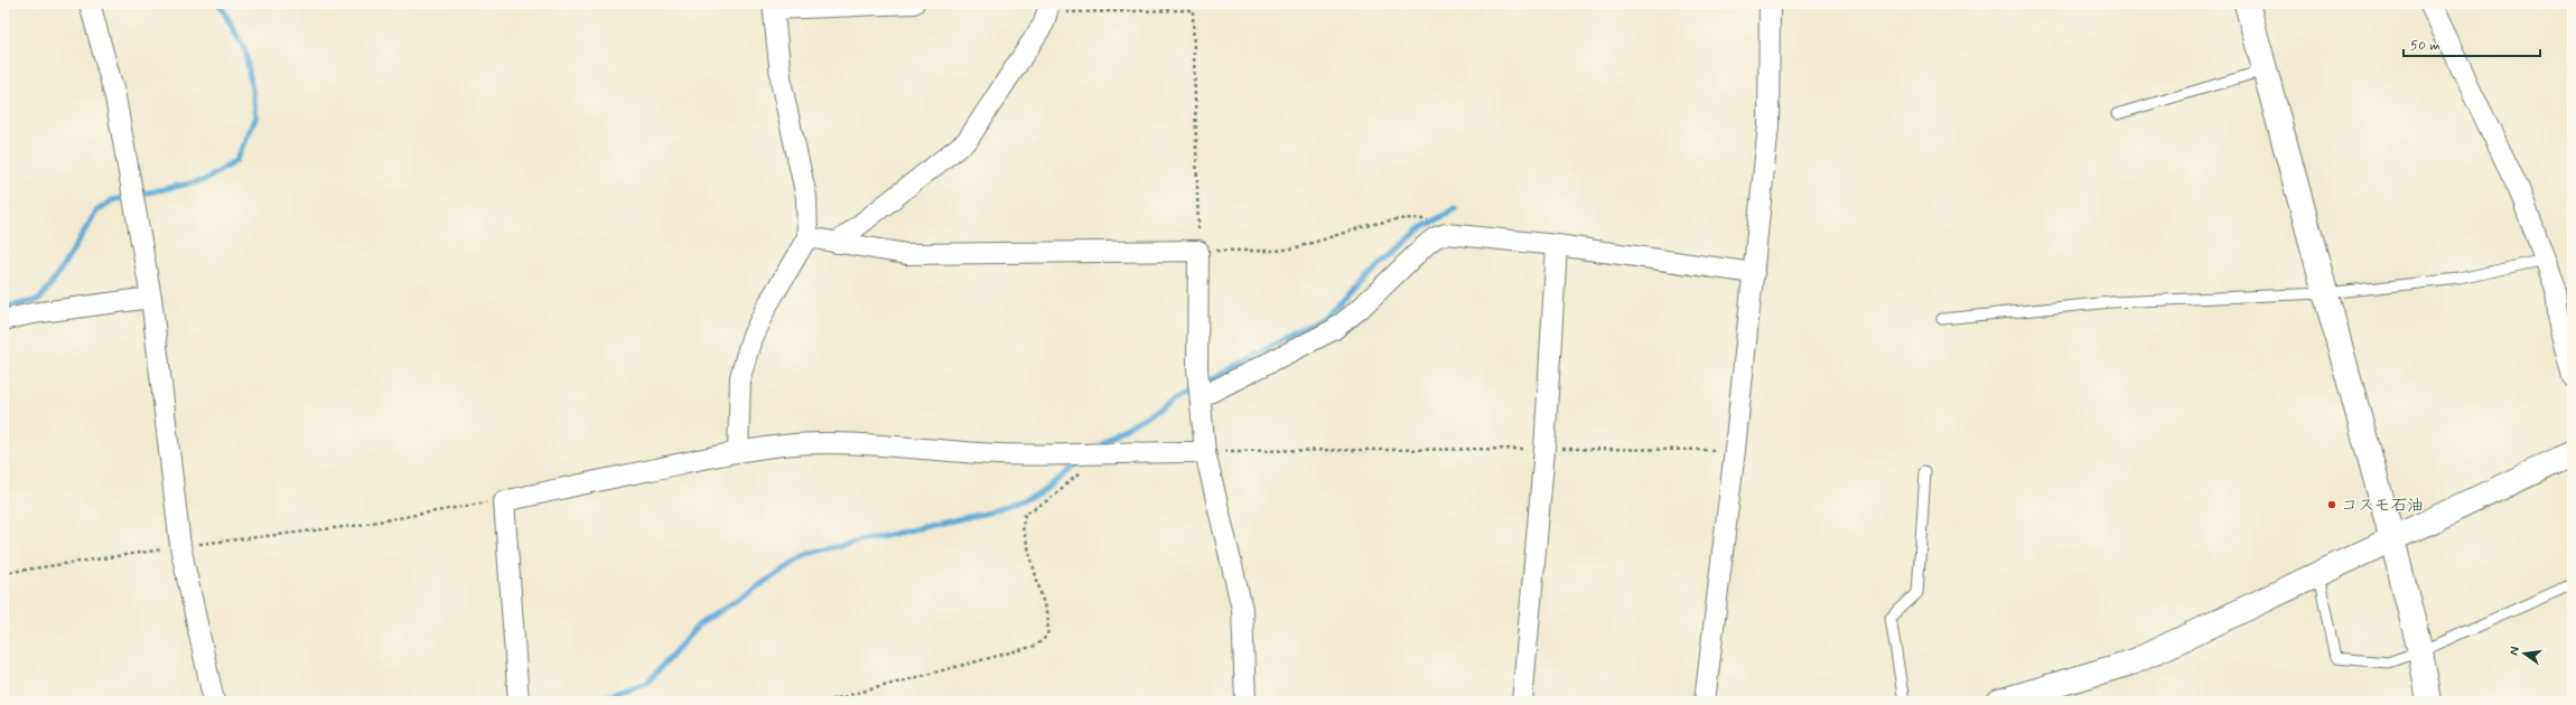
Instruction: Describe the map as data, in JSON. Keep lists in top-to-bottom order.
{
  "places": ["コスモ石油"],
  "scale_bar": "50 m",
  "north": "left"
}
